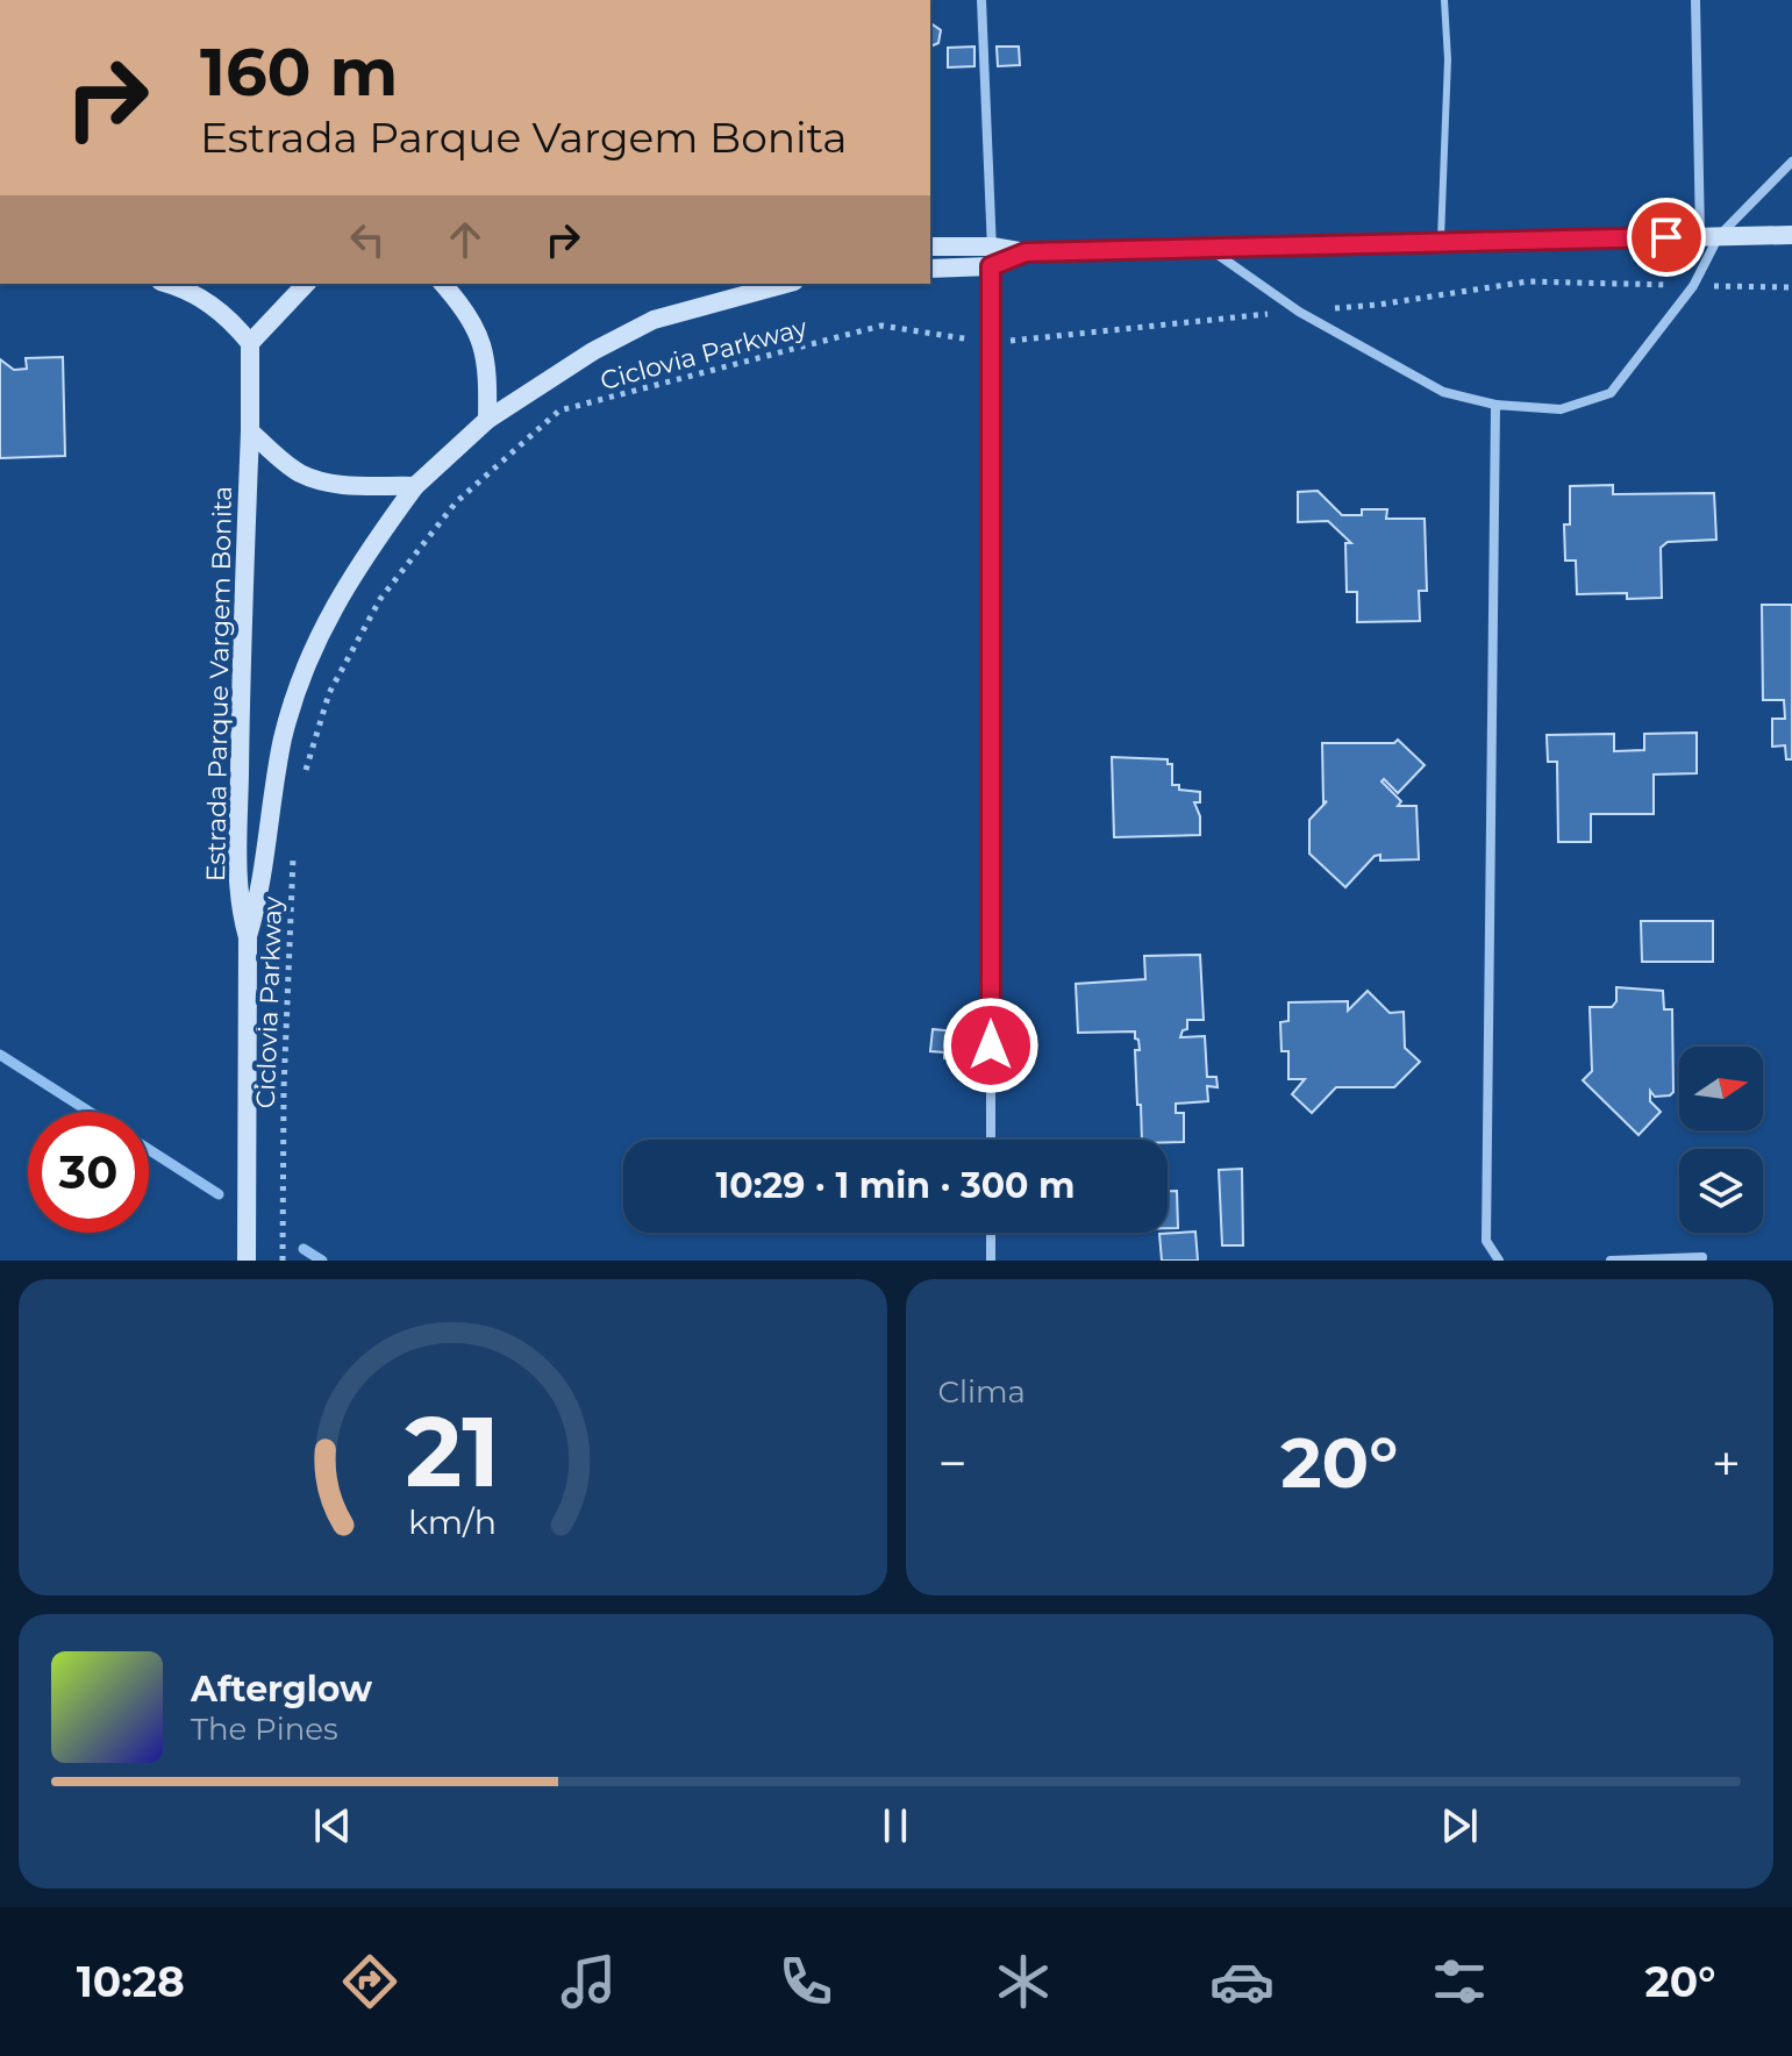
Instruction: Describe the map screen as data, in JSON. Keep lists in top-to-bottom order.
{
  "streets": {
    "main road": ["Estrada Parque Vargem Bonita"],
    "path": ["Ciclovia Parkway"]
  },
  "north": "right",
  "page": {
    "turn": ["160 m", "Estrada Parque Vargem Bonita"],
    "limit": "30",
    "trip": "10:29 · 1 min · 300 m",
    "tile": "Clima",
    "heat": ["−", "20°", "+"],
    "song": ["Afterglow", "The Pines"],
    "tabs": ["10:28", "20°"],
    "gauge": ["21", "km/h"]
  }
}
